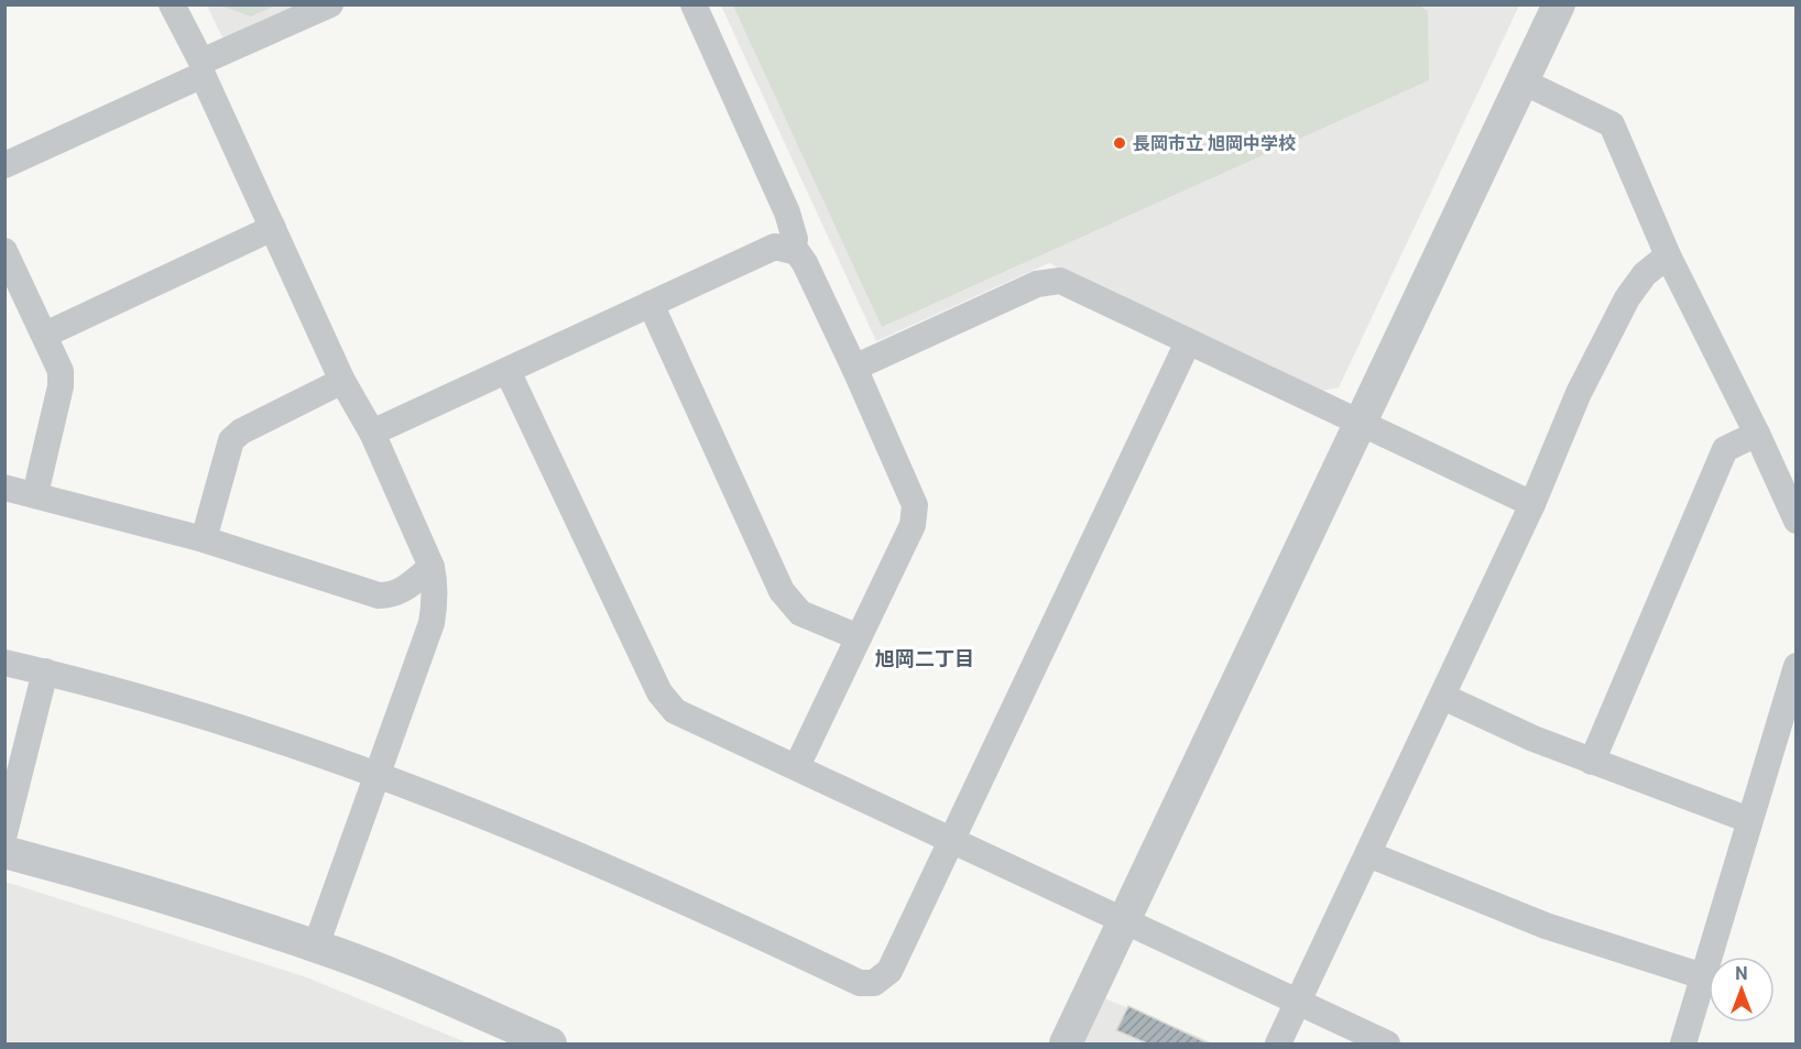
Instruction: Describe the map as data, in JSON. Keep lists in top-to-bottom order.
{
  "districts": ["旭岡二丁目"],
  "places": ["長岡市立 旭岡中学校"],
  "north": "top"
}
